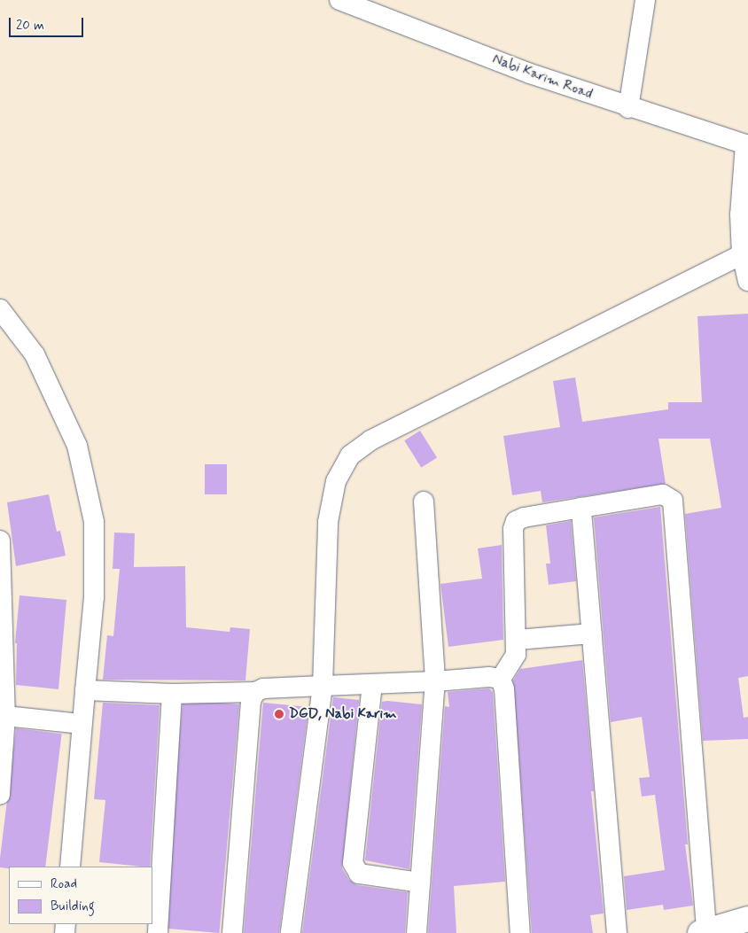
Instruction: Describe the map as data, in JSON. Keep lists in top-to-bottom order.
{
  "streets": {
    "street": ["Nabi Karim Road"]
  },
  "places": ["DGD, Nabi Karim"],
  "legend": ["Road", "Building"],
  "scale_bar": "20 m"
}
